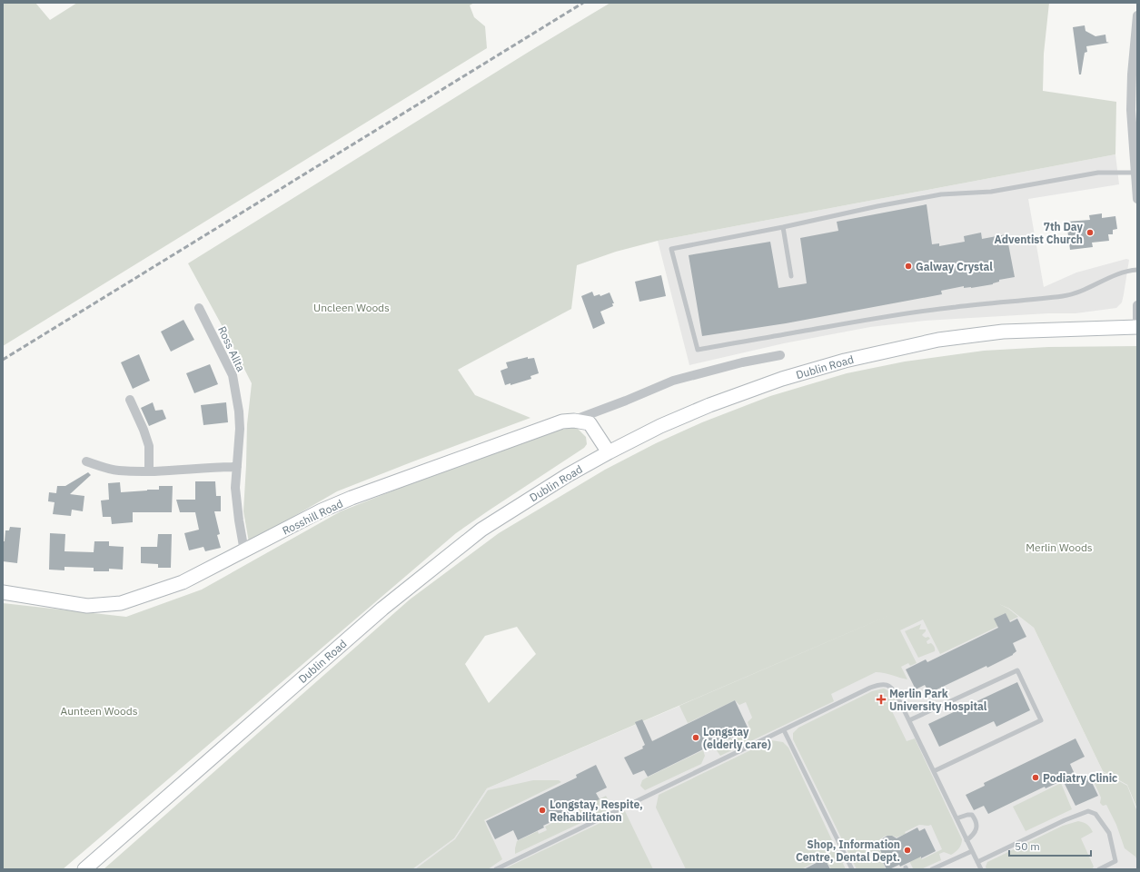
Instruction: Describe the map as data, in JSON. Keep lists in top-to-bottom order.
{
  "streets": {
    "main road": ["Dublin Road", "Rosshill Road"],
    "street": ["Ross Allta"]
  },
  "crossings": [
    ["Ross Allta", "Rosshill Road"],
    ["Dublin Road", "Rosshill Road"]
  ],
  "parks": ["Uncleen Woods", "Merlin Woods", "Aunteen Woods"],
  "places": {
    "other": [
      "7th Day Adventist Church",
      "Galway Crystal",
      "Longstay (elderly care)",
      "Podiatry Clinic",
      "Longstay, Respite, Rehabilitation",
      "Shop, Information Centre, Dental Dept."
    ],
    "health": ["Merlin Park University Hospital"]
  },
  "scale_bar": "50 m"
}
